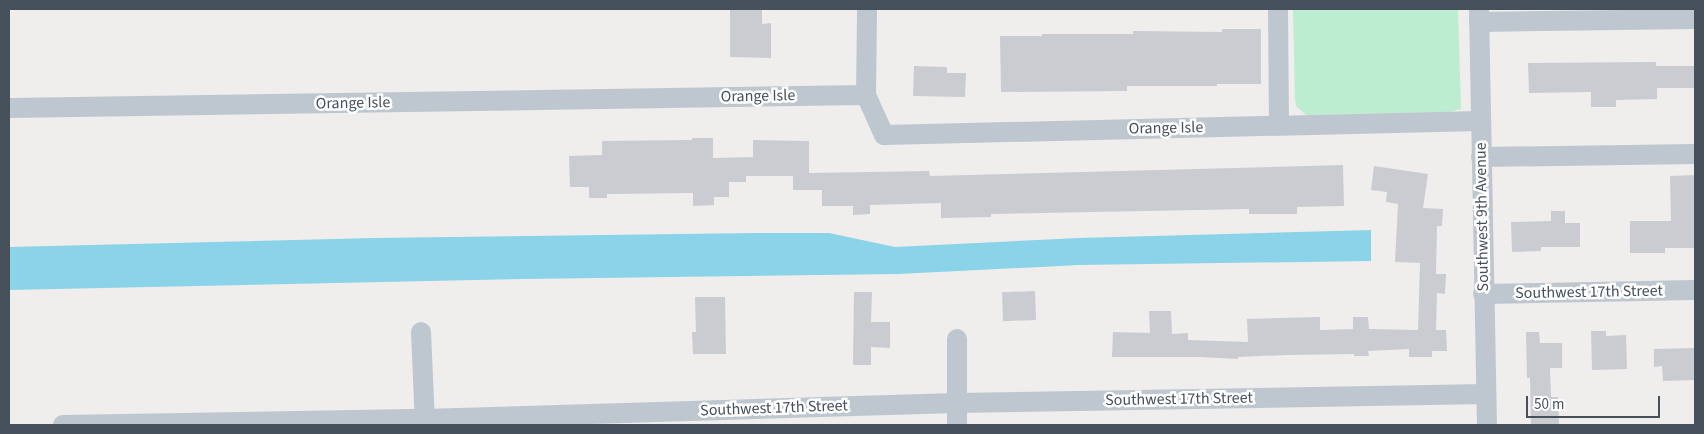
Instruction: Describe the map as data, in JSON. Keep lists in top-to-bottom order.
{
  "streets": {
    "street": ["Orange Isle", "Southwest 9th Avenue", "Southwest 17th Street"]
  },
  "crossings": [
    ["Orange Isle", "Southwest 9th Avenue"],
    ["Southwest 9th Avenue", "Southwest 17th Street"]
  ],
  "scale_bar": "50 m"
}
